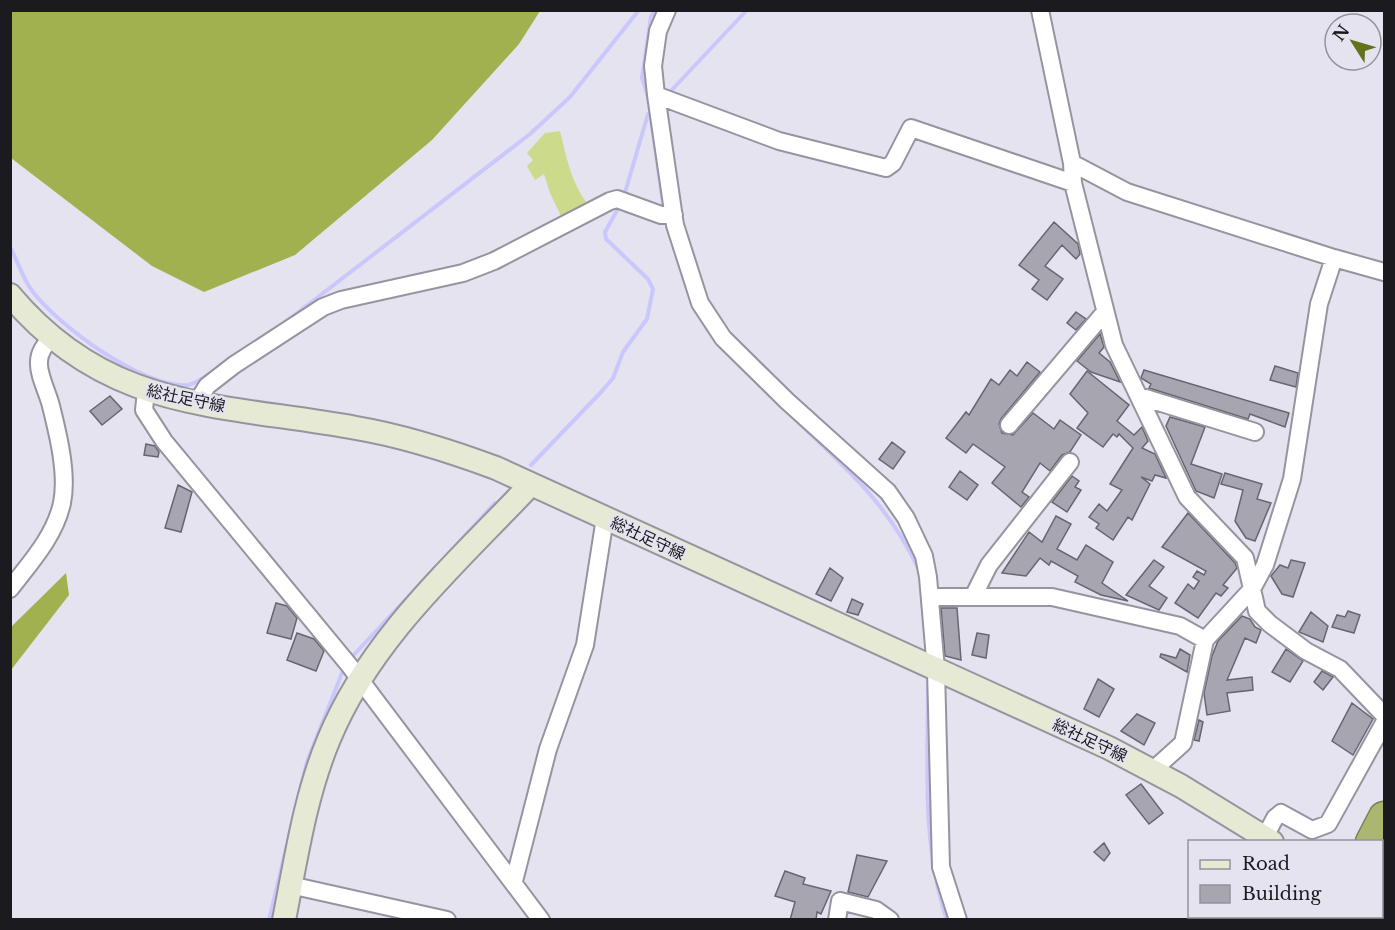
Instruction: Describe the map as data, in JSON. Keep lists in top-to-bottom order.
{
  "streets": {
    "main road": ["総社足守線"]
  },
  "legend": ["Road", "Building"],
  "north": "top left"
}
